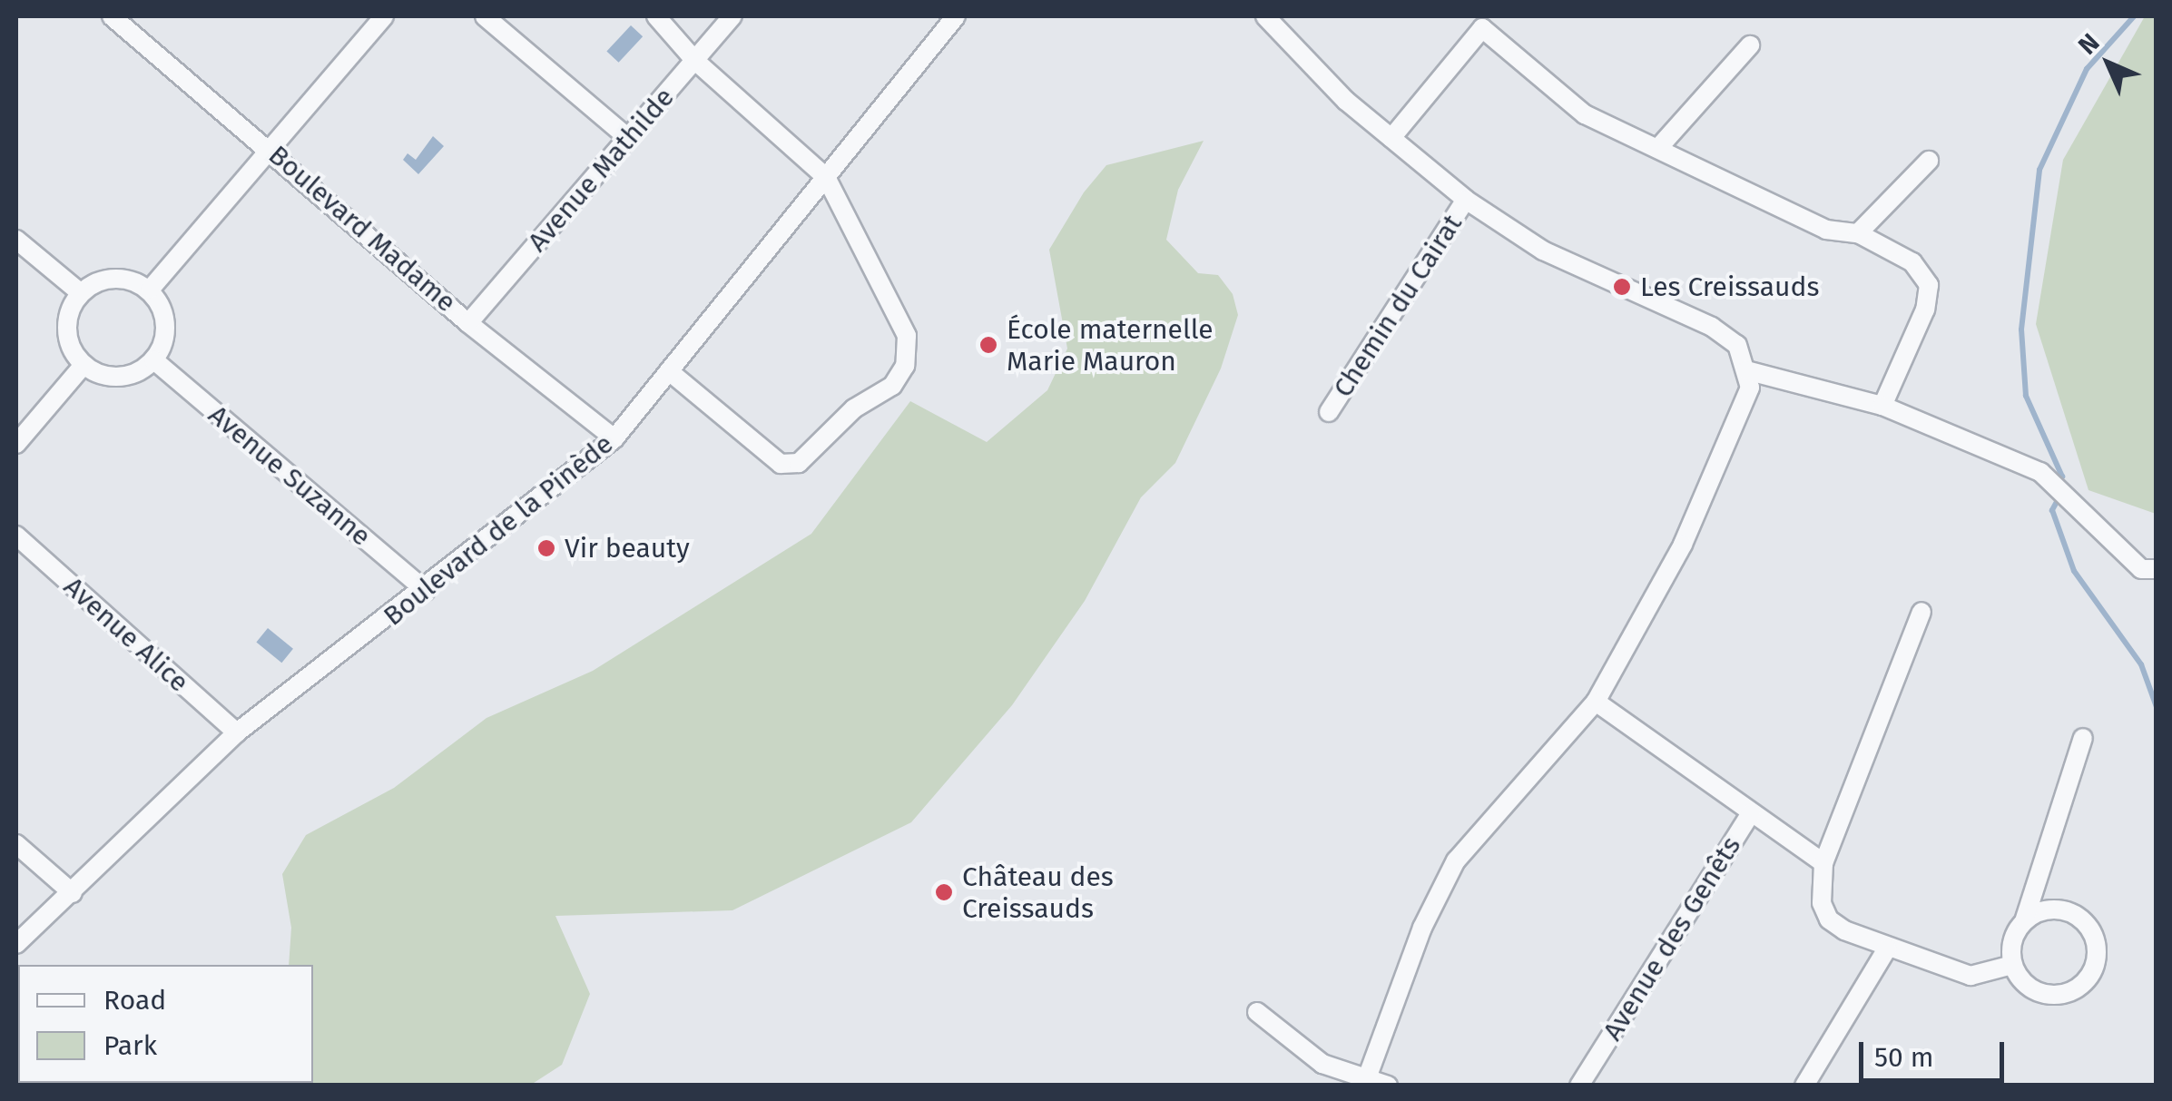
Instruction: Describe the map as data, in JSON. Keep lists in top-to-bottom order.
{
  "streets": {
    "street": [
      "Avenue Mathilde",
      "Boulevard Madame",
      "Chemin du Cairat",
      "Avenue Suzanne",
      "Boulevard de la Pinède",
      "Avenue Alice",
      "Avenue des Genêts"
    ]
  },
  "crossings": [
    ["Avenue Mathilde", "Boulevard Madame"],
    ["Boulevard Madame", "Boulevard de la Pinède"],
    ["Avenue Suzanne", "Boulevard de la Pinède"],
    ["Boulevard de la Pinède", "Avenue Alice"]
  ],
  "places": [
    "Les Creissauds",
    "École maternelle Marie Mauron",
    "Vir beauty",
    "Château des Creissauds"
  ],
  "legend": ["Road", "Park"],
  "scale_bar": "50 m",
  "north": "top left"
}
